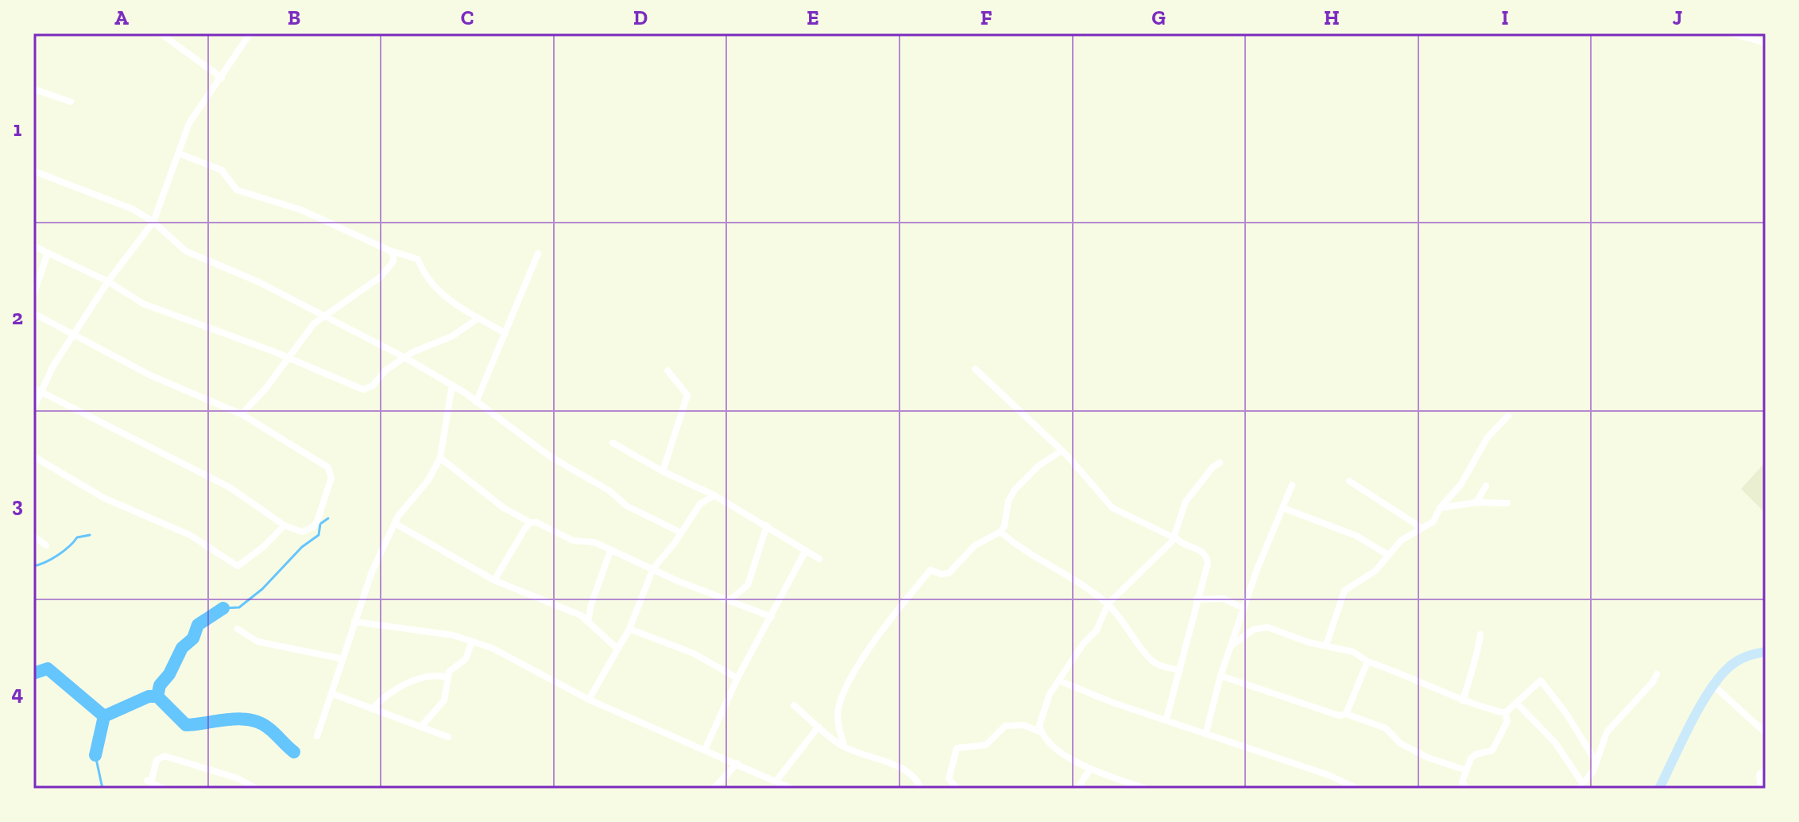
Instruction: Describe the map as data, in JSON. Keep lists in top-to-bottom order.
{
  "grid": {
    "columns": [
      "A",
      "B",
      "C",
      "D",
      "E",
      "F",
      "G",
      "H",
      "I",
      "J"
    ],
    "rows": [
      "1",
      "2",
      "3",
      "4"
    ]
  }
}
